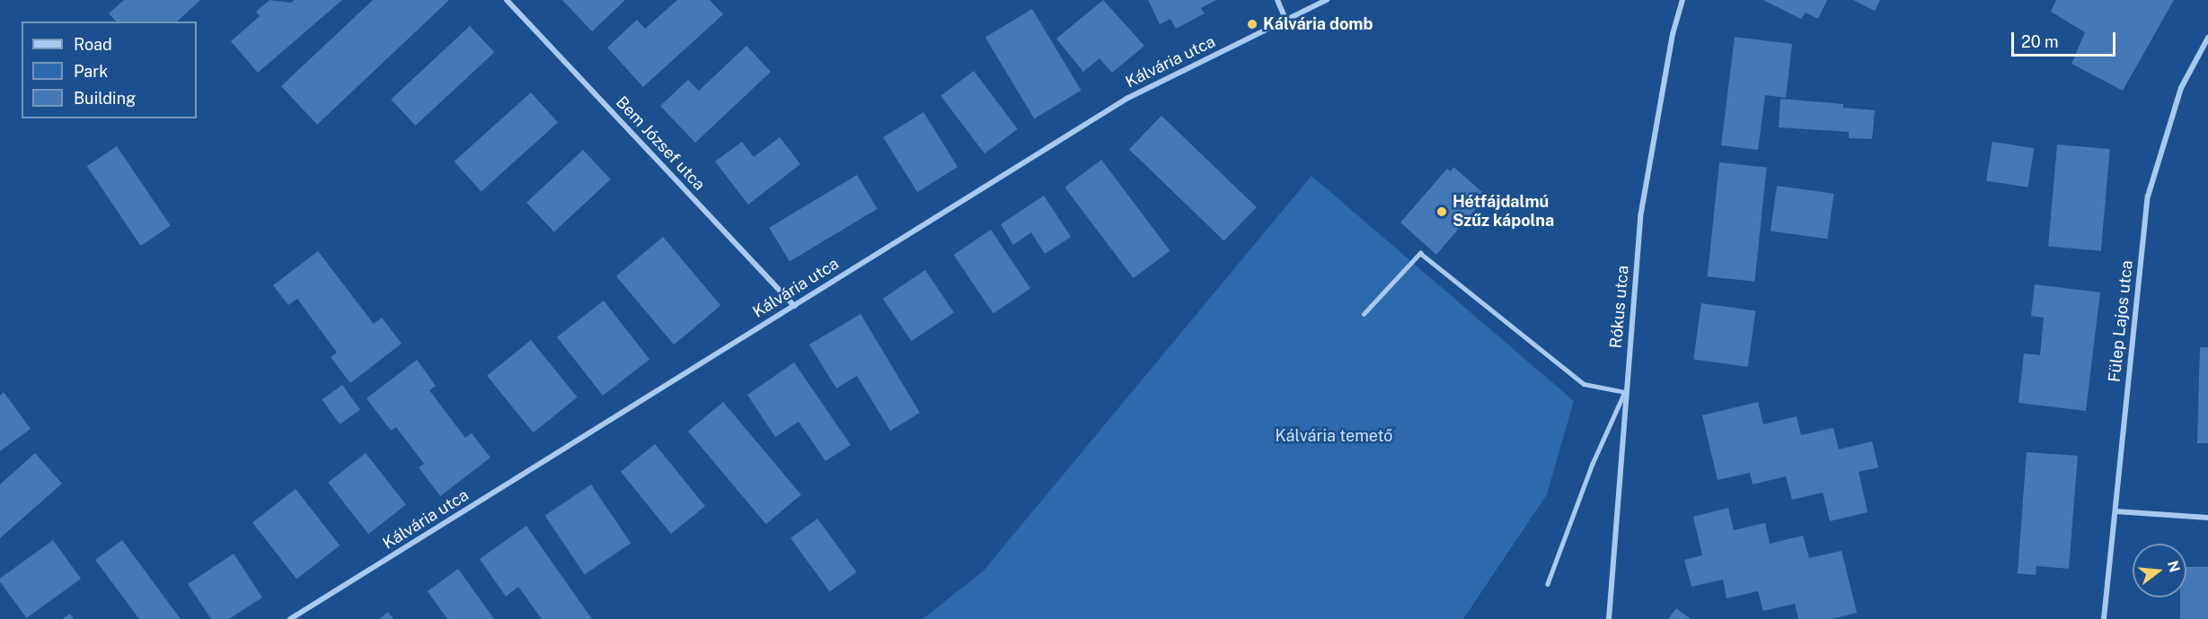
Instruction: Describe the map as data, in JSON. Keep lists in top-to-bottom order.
{
  "streets": {
    "street": [
      "Kálvária utca",
      "Bem József utca",
      "Rókus utca",
      "Fülep Lajos utca"
    ]
  },
  "crossings": [
    ["Kálvária utca", "Bem József utca"]
  ],
  "parks": ["Kálvária temető"],
  "places": ["Kálvária domb", "Hétfájdalmú Szűz kápolna"],
  "legend": ["Road", "Park", "Building"],
  "scale_bar": "20 m",
  "north": "right"
}
